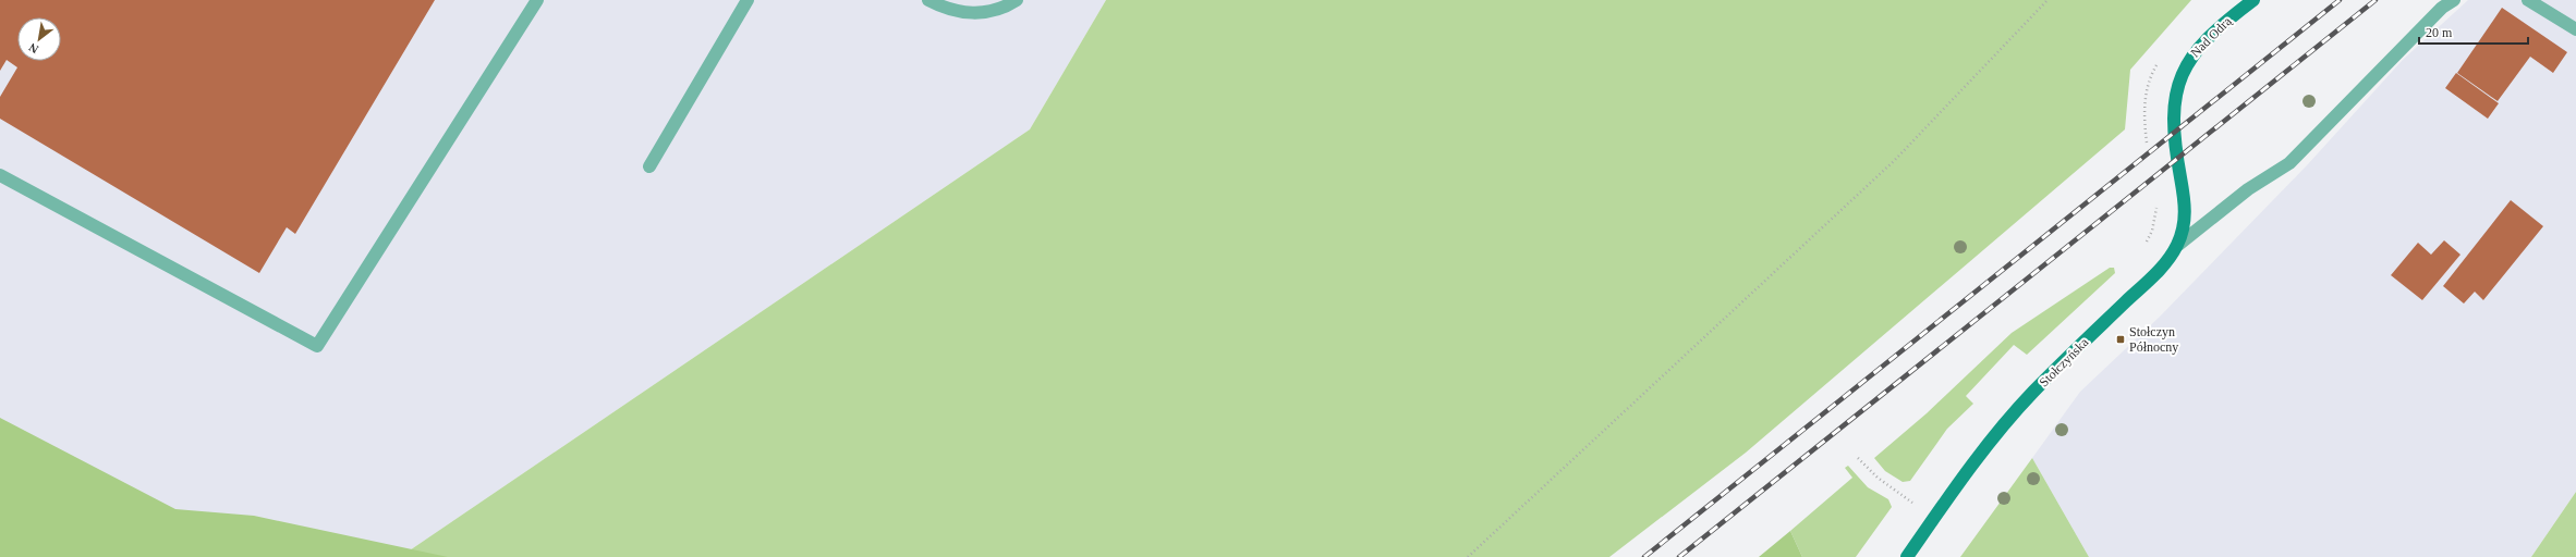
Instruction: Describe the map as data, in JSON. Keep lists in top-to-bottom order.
{
  "streets": {
    "street": ["Nad Odrą", "Stołczyńska"]
  },
  "crossings": [
    ["Nad Odrą", "Stołczyńska"]
  ],
  "places": {
    "transit": ["Stołczyn Północny"]
  },
  "scale_bar": "20 m",
  "north": "bottom left"
}
